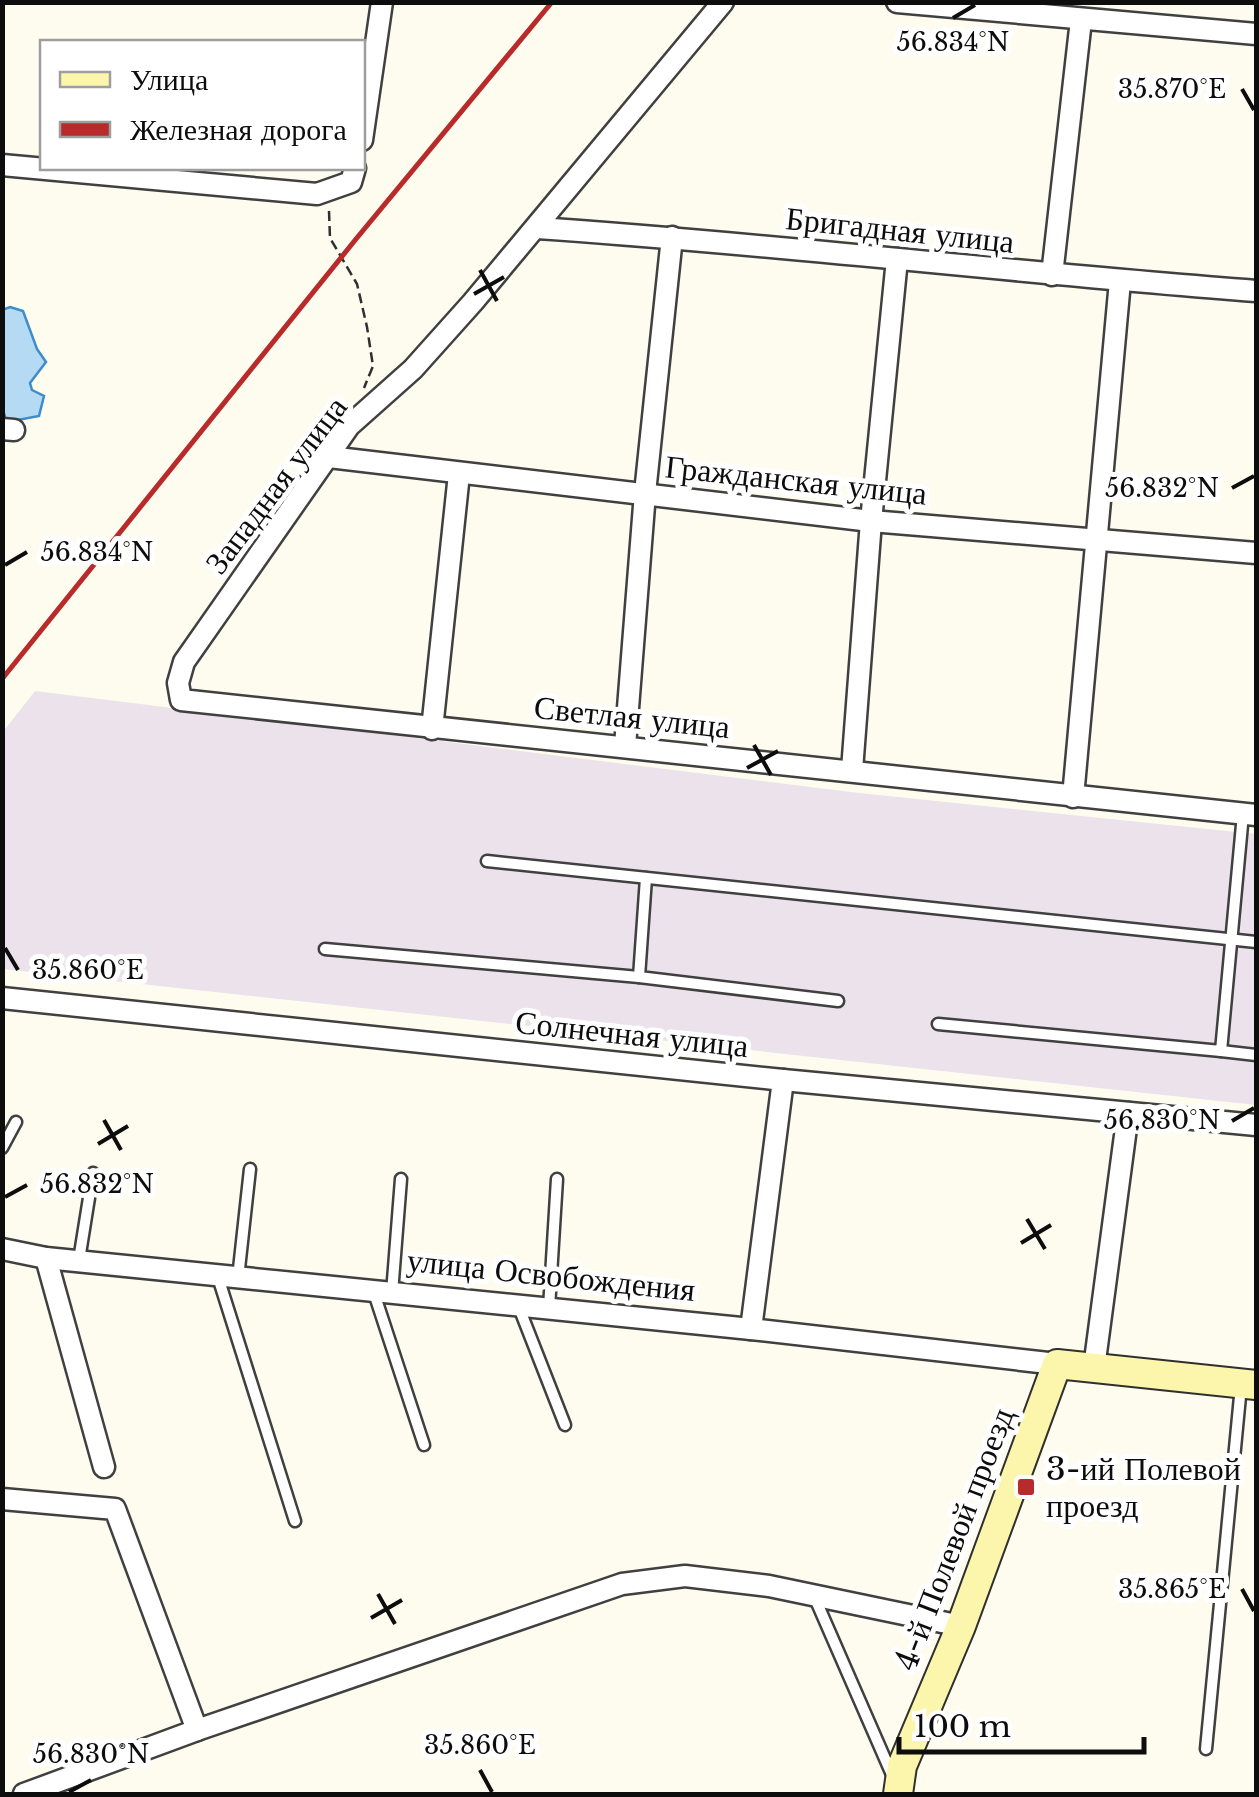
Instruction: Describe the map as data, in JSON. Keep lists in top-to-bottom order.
{
  "streets": {
    "street": [
      "Бригадная улица",
      "Гражданская улица",
      "Западная улица",
      "Светлая улица",
      "Солнечная улица",
      "улица Освобождения",
      "4-й Полевой проезд"
    ]
  },
  "crossings": [
    ["Бригадная улица", "Западная улица"],
    ["Гражданская улица", "Западная улица"],
    ["Западная улица", "Светлая улица"],
    ["улица Освобождения", "4-й Полевой проезд"]
  ],
  "places": {
    "transit": ["3-ий Полевой проезд"]
  },
  "legend": ["Улица", "Железная дорога"],
  "scale_bar": "100 m",
  "coordinates": [
    "56.834°N",
    "35.870°E",
    "56.832°N",
    "35.860°E",
    "56.830°N",
    "35.865°E"
  ]
}
